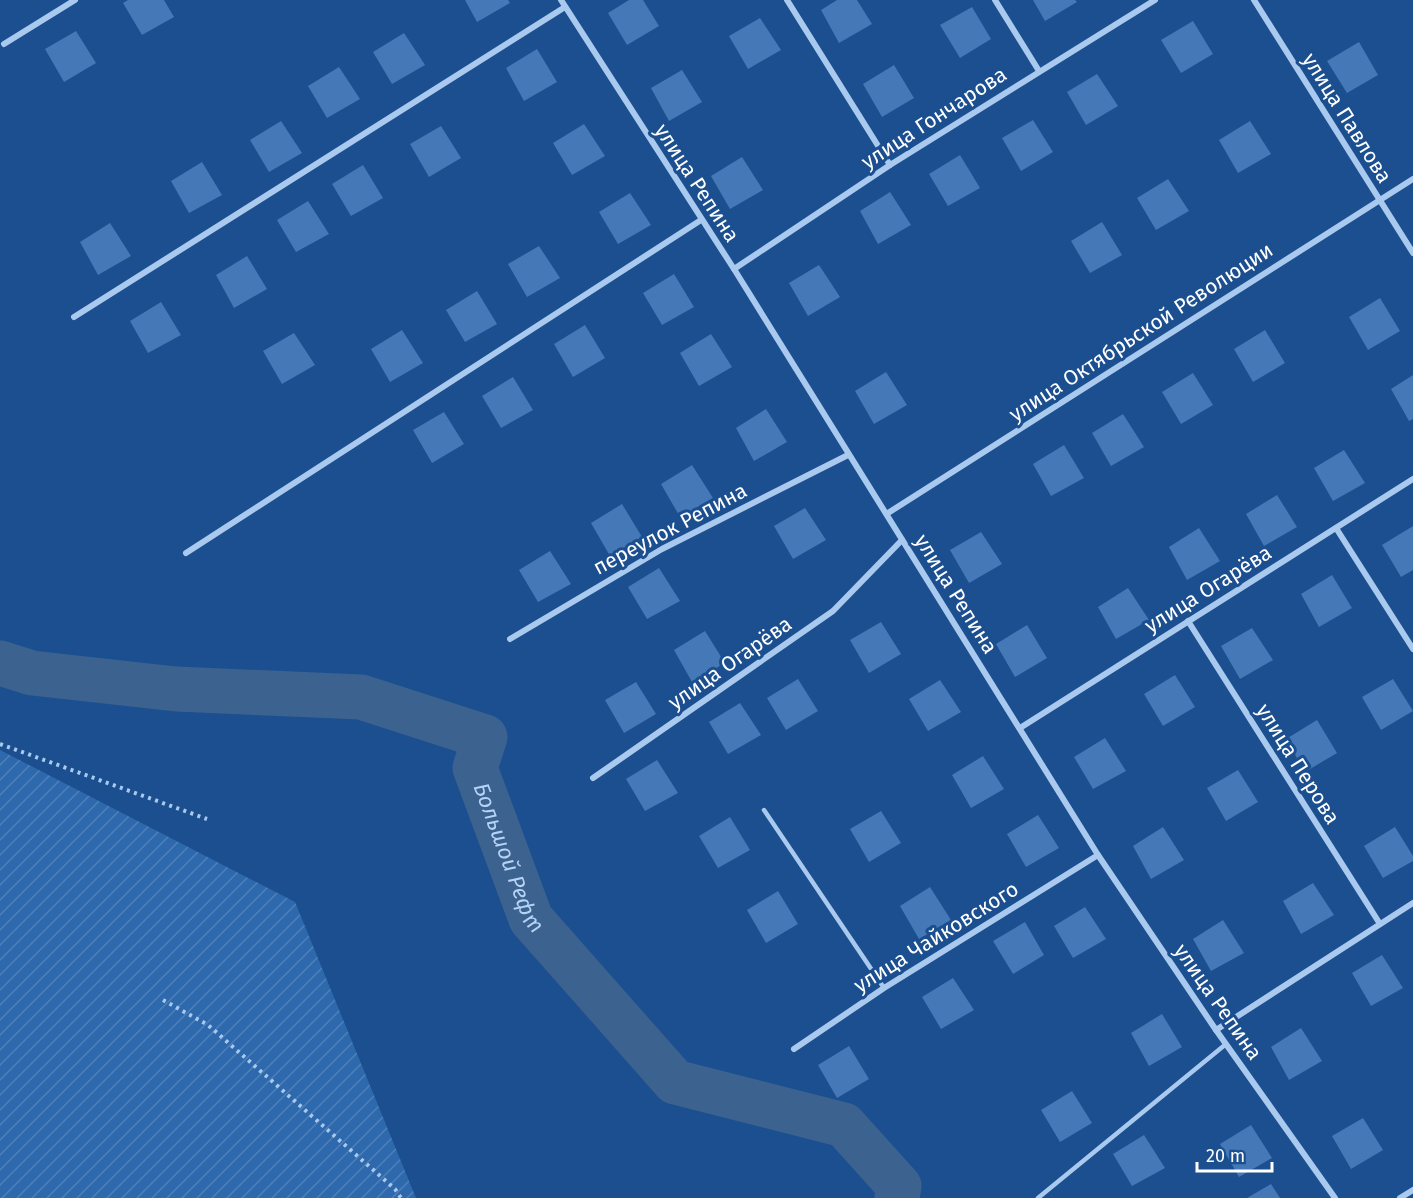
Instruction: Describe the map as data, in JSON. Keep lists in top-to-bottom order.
{
  "streets": {
    "street": [
      "улица Гончарова",
      "улица Павлова",
      "улица Репина",
      "улица Октябрьской Революции",
      "переулок Репина",
      "улица Огарёва",
      "улица Перова",
      "улица Чайковского"
    ]
  },
  "crossings": [
    ["улица Гончарова", "улица Репина"],
    ["улица Павлова", "улица Октябрьской Революции"],
    ["улица Репина", "улица Октябрьской Революции"],
    ["улица Репина", "переулок Репина"],
    ["улица Репина", "улица Огарёва"],
    ["улица Репина", "улица Чайковского"],
    ["улица Огарёва", "улица Перова"]
  ],
  "water": ["Большой Рефт"],
  "scale_bar": "20 m"
}
